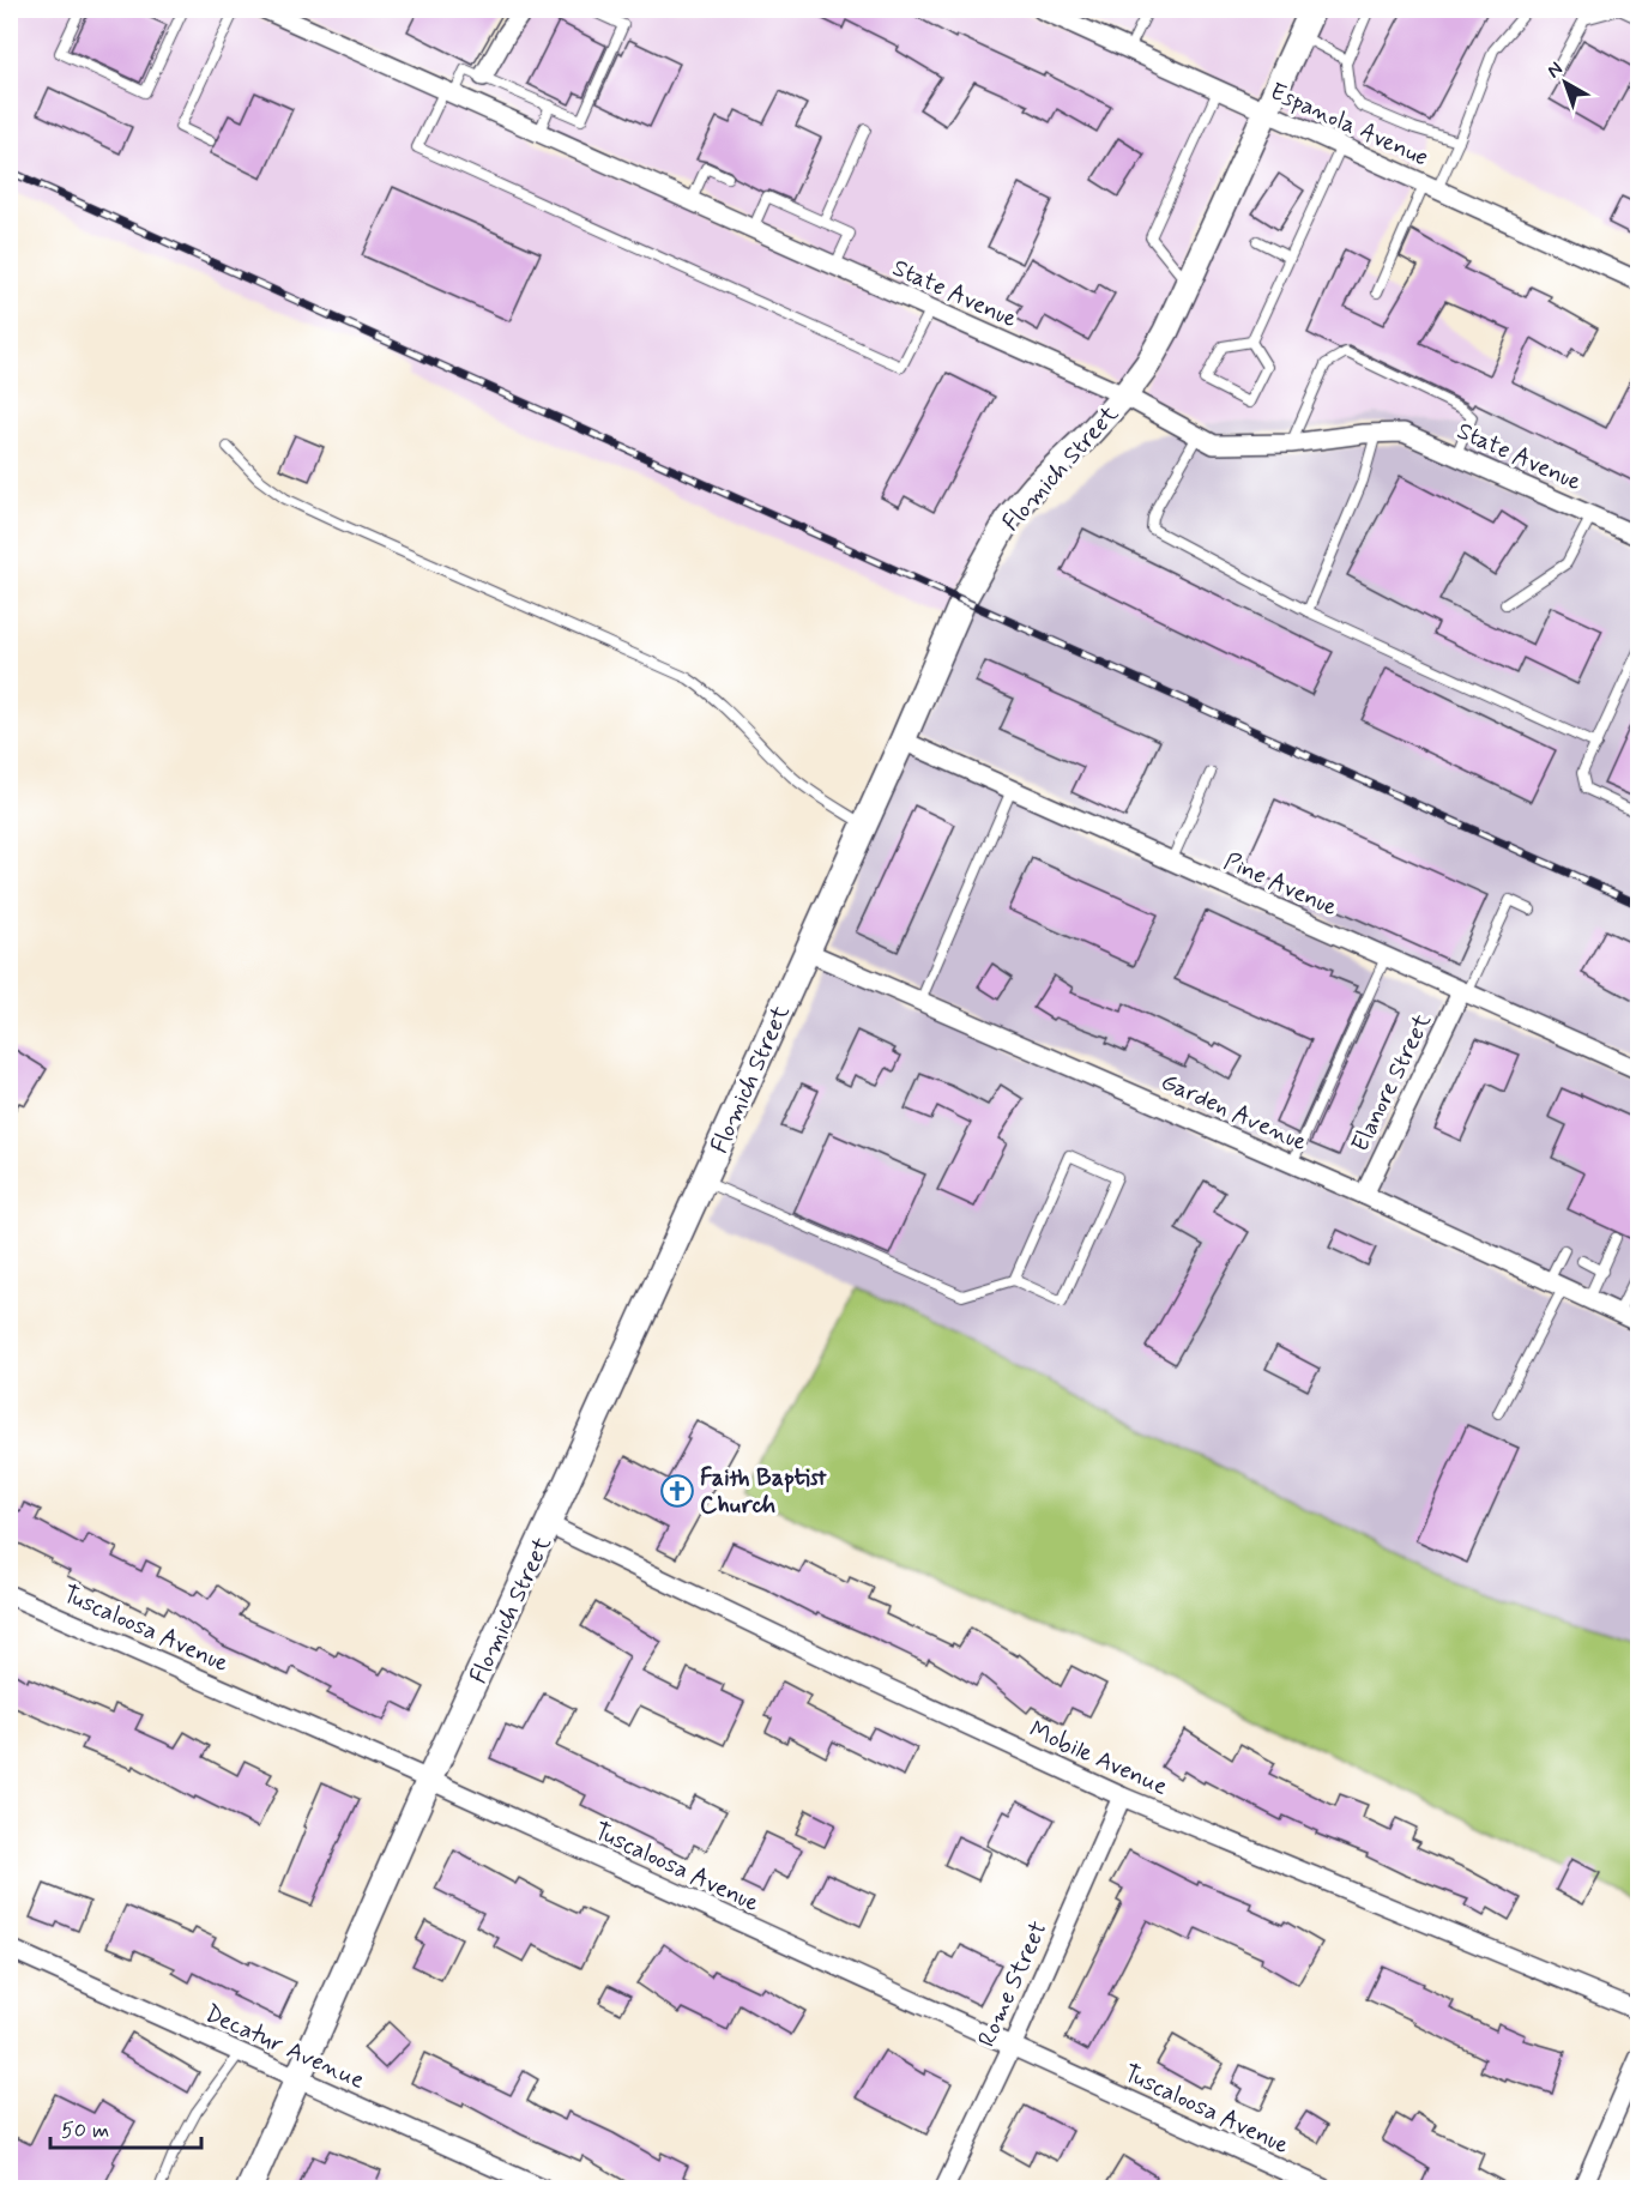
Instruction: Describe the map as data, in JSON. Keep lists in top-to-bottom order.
{
  "streets": {
    "street": [
      "Espanola Avenue",
      "State Avenue",
      "Flomich Street",
      "Pine Avenue",
      "Elanore Street",
      "Garden Avenue",
      "Tuscaloosa Avenue",
      "Mobile Avenue",
      "Rome Street",
      "Decatur Avenue"
    ]
  },
  "crossings": [
    ["Espanola Avenue", "Flomich Street"],
    ["State Avenue", "Flomich Street"],
    ["Flomich Street", "Pine Avenue"],
    ["Flomich Street", "Garden Avenue"],
    ["Flomich Street", "Tuscaloosa Avenue"],
    ["Flomich Street", "Mobile Avenue"],
    ["Flomich Street", "Decatur Avenue"],
    ["Pine Avenue", "Elanore Street"],
    ["Elanore Street", "Garden Avenue"],
    ["Tuscaloosa Avenue", "Rome Street"],
    ["Mobile Avenue", "Rome Street"]
  ],
  "places": {
    "church": ["Faith Baptist Church"]
  },
  "scale_bar": "50 m",
  "north": "top left"
}
